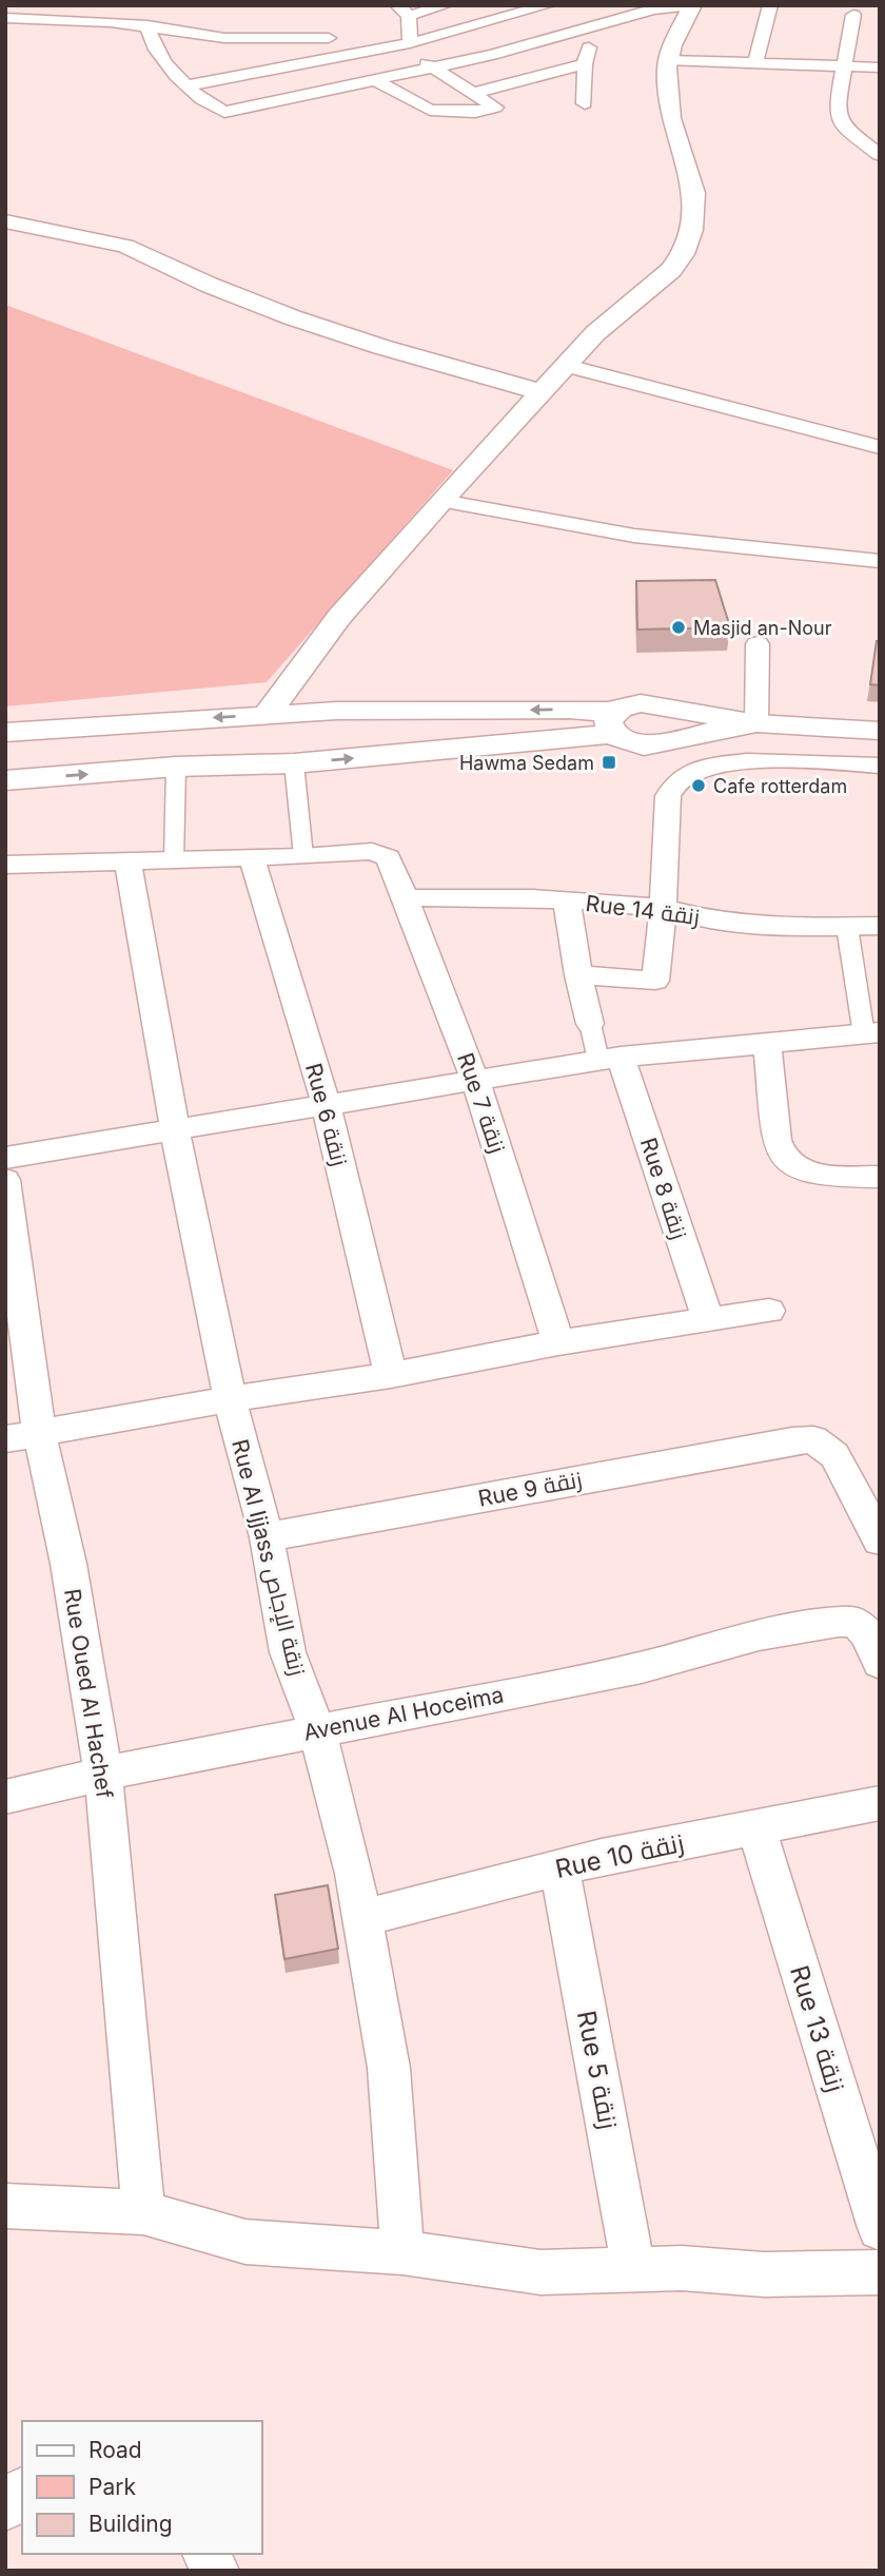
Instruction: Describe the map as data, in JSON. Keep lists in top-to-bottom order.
{
  "streets": {
    "street": [
      "Rue 14 زنقة",
      "Rue 7 زنقة",
      "Rue 6 زنقة",
      "Rue 8 زنقة",
      "Rue 9 زنقة",
      "Rue Al Ijjass زنقة الإجاص",
      "Rue Oued Al Hachef",
      "Avenue Al Hoceima",
      "Rue 10 زنقة",
      "Rue 13 زنقة",
      "Rue 5 زنقة"
    ]
  },
  "crossings": [
    ["Rue 14 زنقة", "Rue 7 زنقة"],
    ["Rue 9 زنقة", "Rue Al Ijjass زنقة الإجاص"],
    ["Rue Al Ijjass زنقة الإجاص", "Avenue Al Hoceima"],
    ["Rue Al Ijjass زنقة الإجاص", "Rue 10 زنقة"],
    ["Rue Oued Al Hachef", "Avenue Al Hoceima"],
    ["Rue 10 زنقة", "Rue 13 زنقة"],
    ["Rue 10 زنقة", "Rue 5 زنقة"]
  ],
  "places": {
    "other": ["Masjid an-Nour", "Cafe rotterdam"],
    "transit": ["Hawma Sedam"]
  },
  "legend": ["Road", "Park", "Building"]
}
